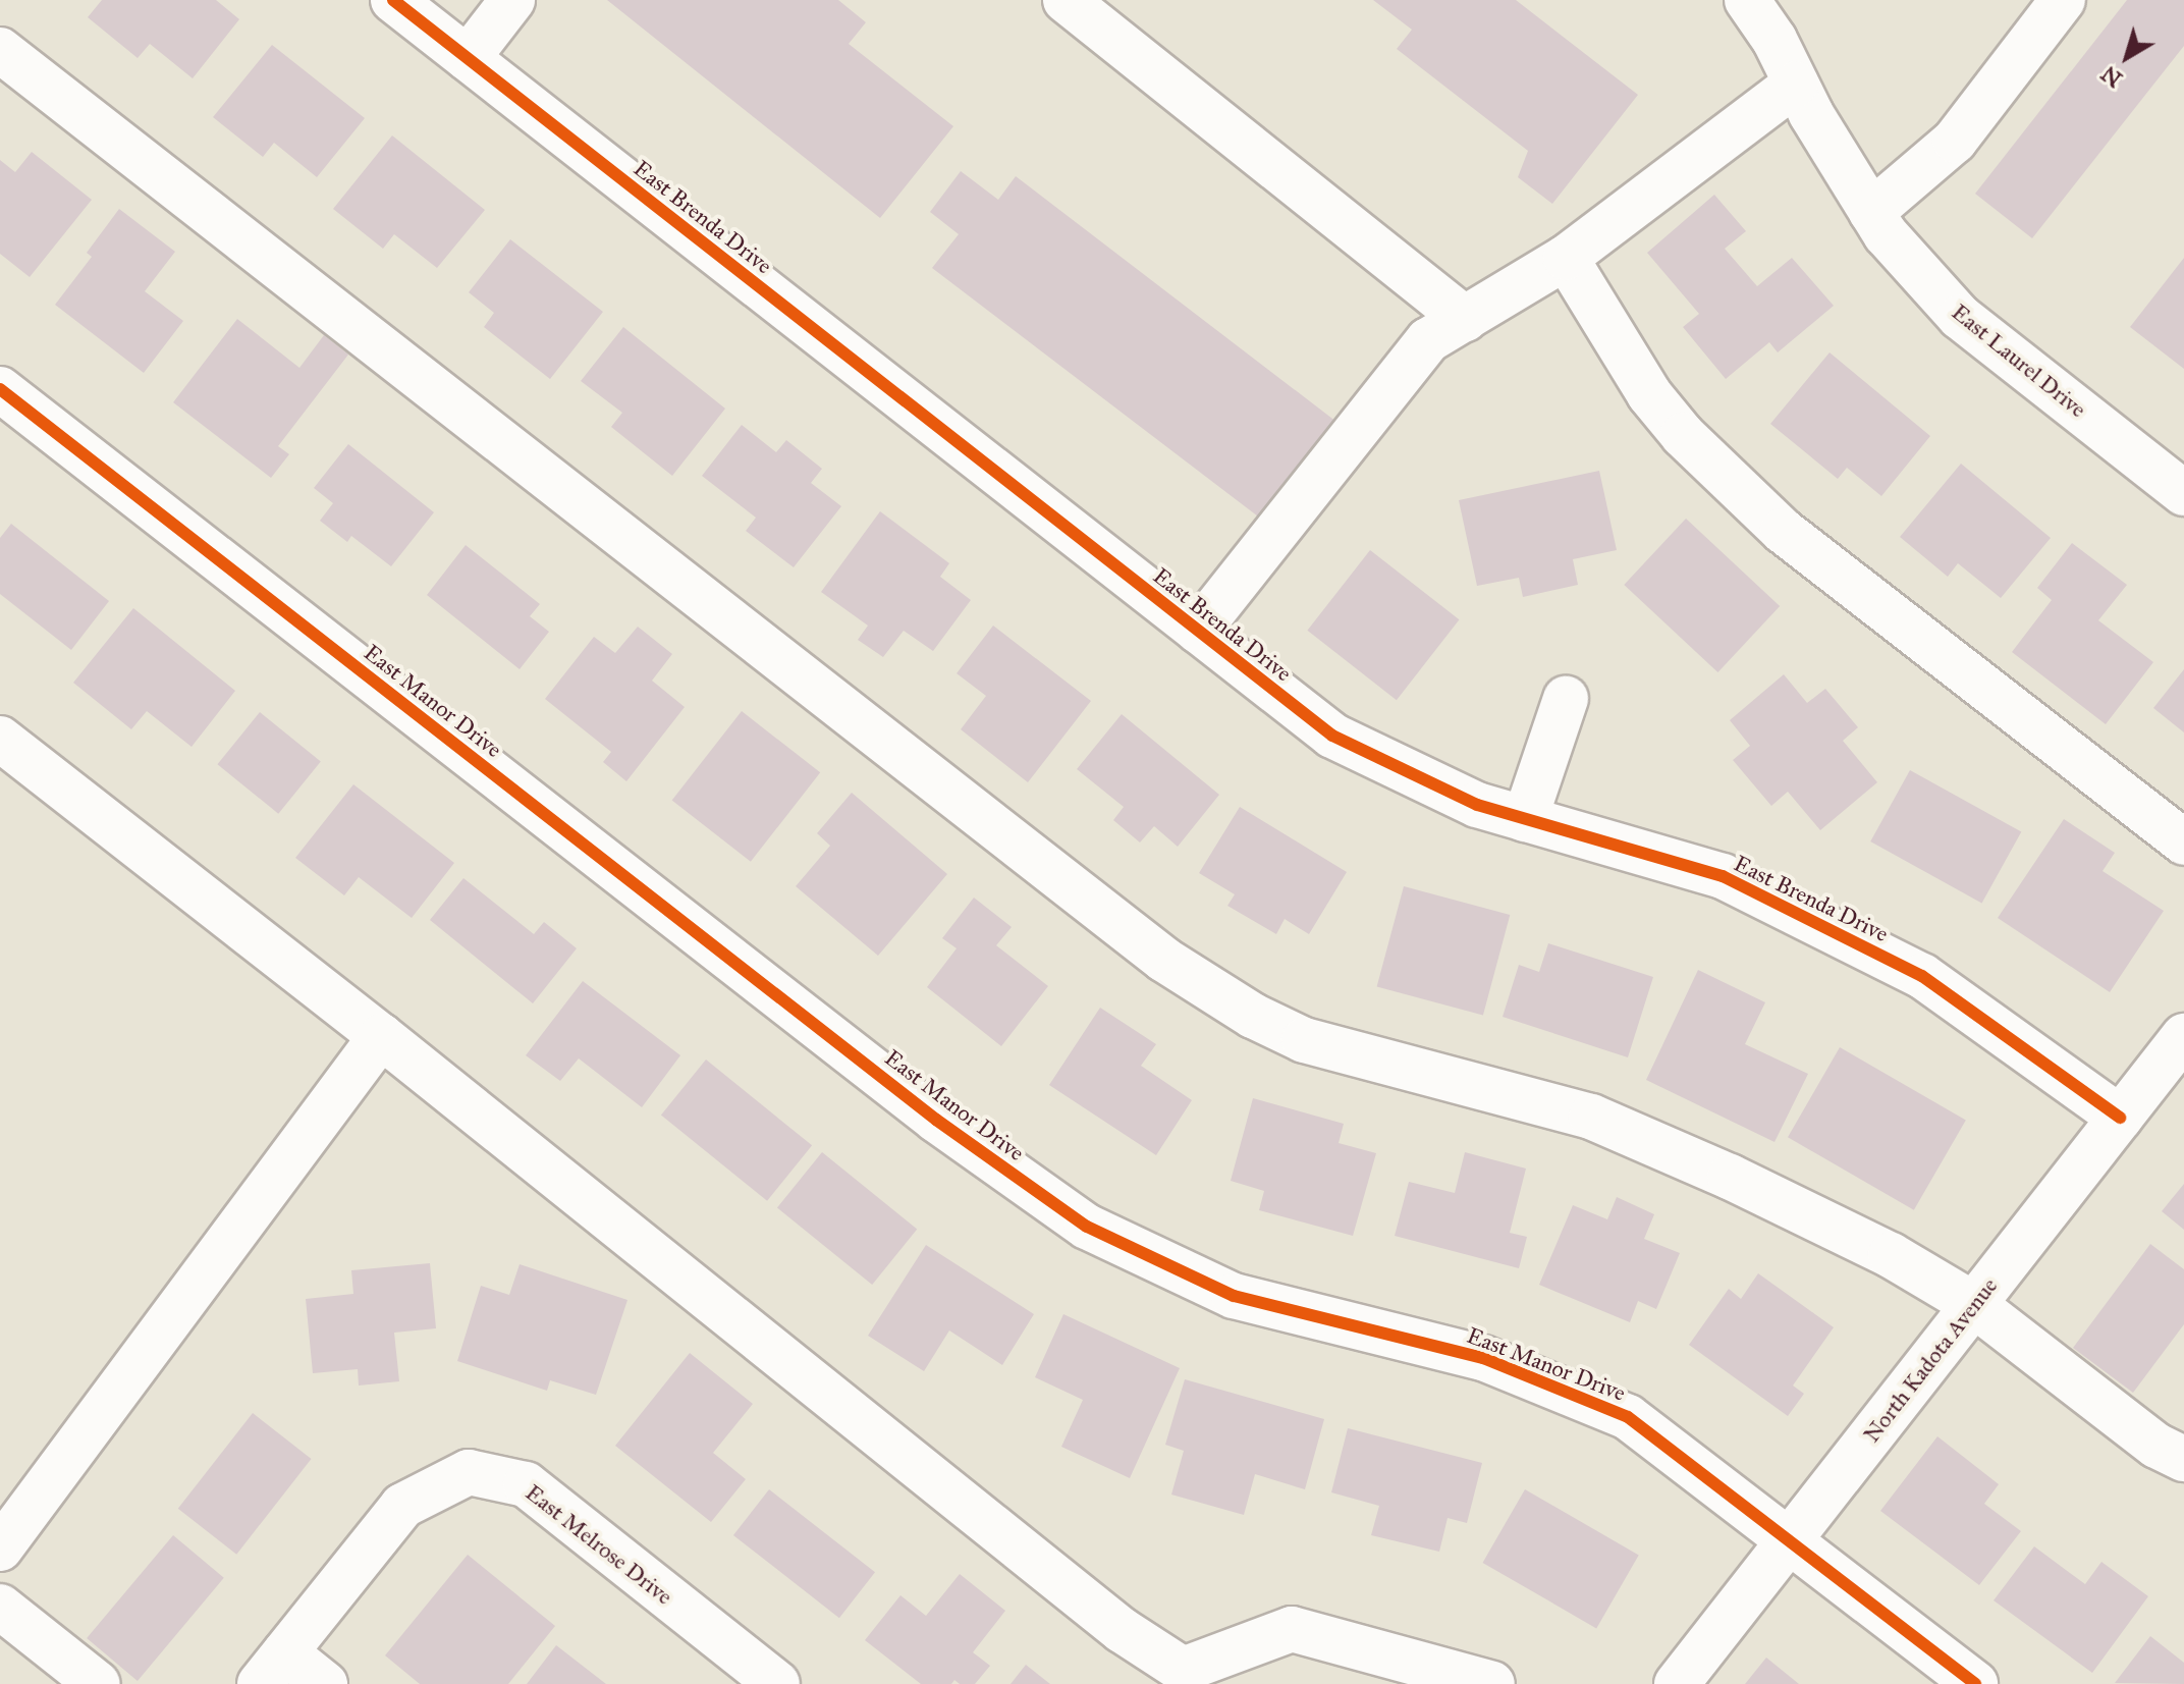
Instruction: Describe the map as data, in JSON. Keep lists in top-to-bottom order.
{
  "streets": {
    "street": [
      "East Brenda Drive",
      "East Laurel Drive",
      "East Manor Drive",
      "North Kadota Avenue",
      "East Melrose Drive"
    ]
  },
  "crossings": [
    ["East Brenda Drive", "North Kadota Avenue"],
    ["East Manor Drive", "North Kadota Avenue"]
  ],
  "north": "bottom left"
}
